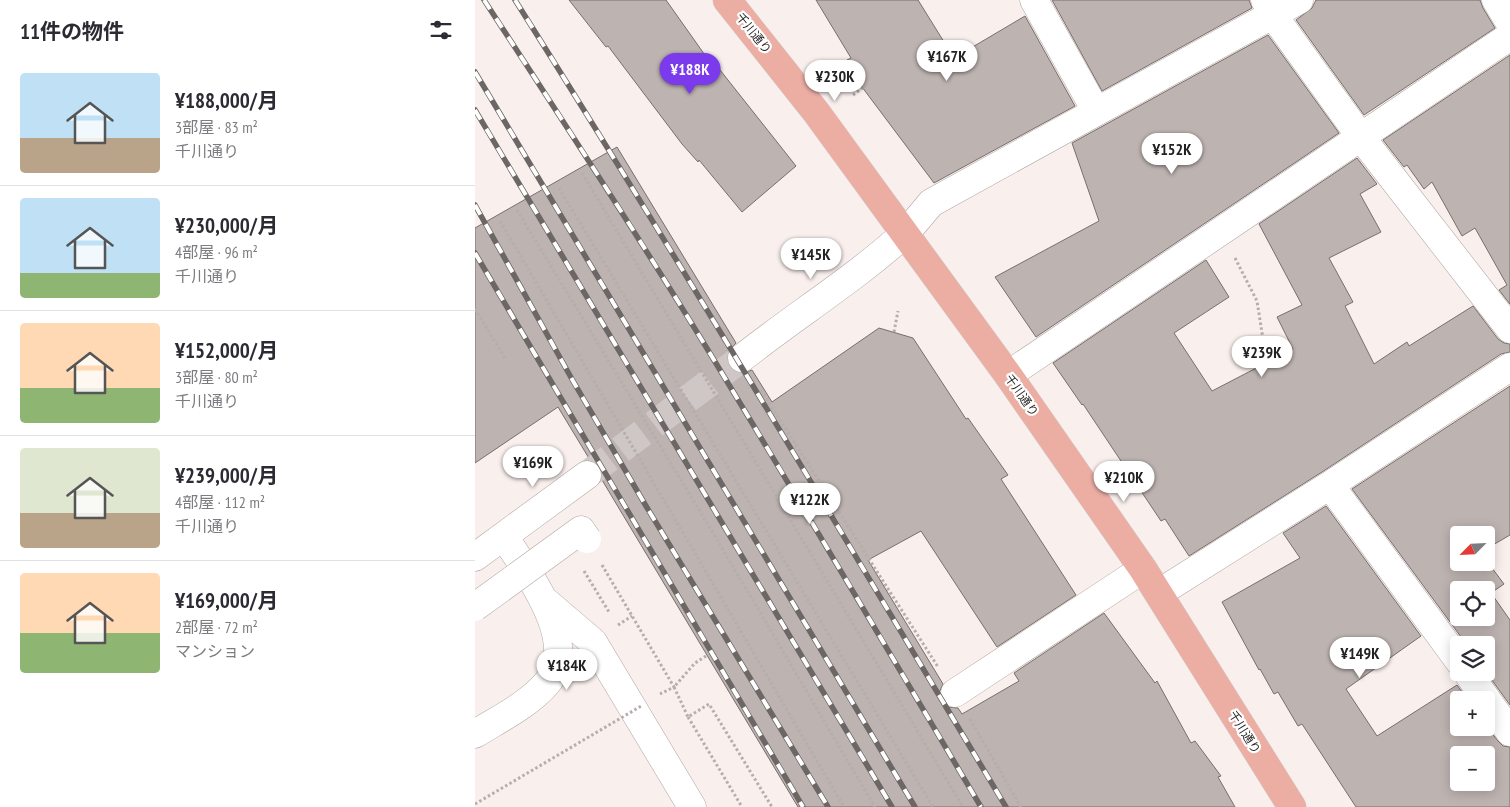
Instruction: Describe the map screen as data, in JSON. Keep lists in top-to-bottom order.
{
  "streets": {
    "main road": ["千川通り"]
  },
  "north": "bottom left",
  "page": {
    "heading": "11件の物件",
    "price": [
      "¥167K",
      "¥188K",
      "¥230K",
      "¥152K",
      "¥145K",
      "¥239K",
      "¥169K",
      "¥210K",
      "¥122K",
      "¥149K",
      "¥184K"
    ],
    "list": [
      {
        "name": "¥188,000/月",
        "note": "3部屋 · 83 m² · 千川通り"
      },
      {
        "name": "¥230,000/月",
        "note": "4部屋 · 96 m² · 千川通り"
      },
      {
        "name": "¥152,000/月",
        "note": "3部屋 · 80 m² · 千川通り"
      },
      {
        "name": "¥239,000/月",
        "note": "4部屋 · 112 m² · 千川通り"
      },
      {
        "name": "¥169,000/月",
        "note": "2部屋 · 72 m² · マンション"
      }
    ],
    "map_buttons": ["+", "−"]
  }
}
